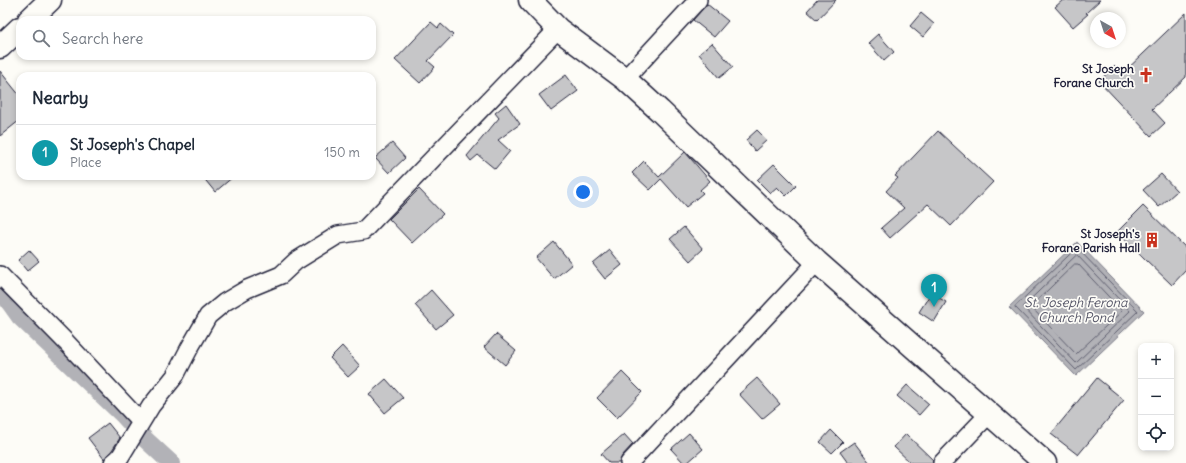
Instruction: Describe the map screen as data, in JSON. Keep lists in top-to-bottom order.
{
  "water": ["St. Joseph Ferona Church Pond"],
  "places": {
    "church": ["St Joseph Forane Church"],
    "building": ["St Joseph's Forane Parish Hall"]
  },
  "north": "bottom right",
  "page": {
    "search": "Search here",
    "heading": "Nearby",
    "list": [
      {
        "mark": "1",
        "name": "St Joseph's Chapel",
        "note": "Place",
        "value": "150 m"
      }
    ],
    "pins": "1",
    "map_buttons": ["+", "−"]
  }
}
